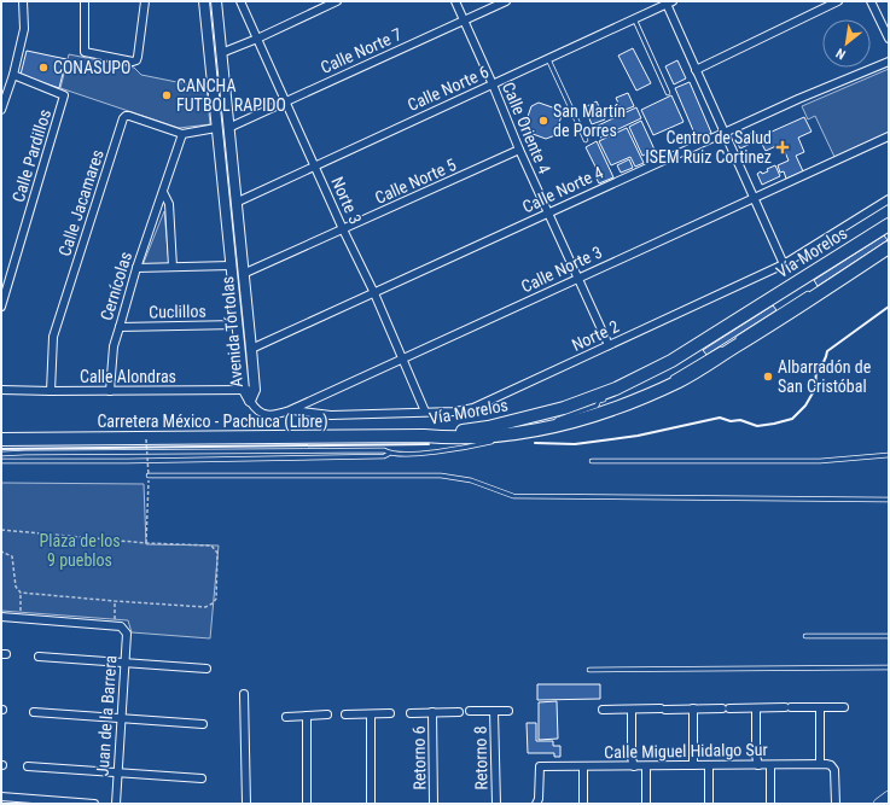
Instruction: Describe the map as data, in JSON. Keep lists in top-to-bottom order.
{
  "streets": {
    "main road": ["Vía Morelos", "Carretera México - Pachuca (Libre)"],
    "street": [
      "Calle Norte 7",
      "Calle Norte 6",
      "Calle Oriente 4",
      "Calle Pardillos",
      "Calle Norte 5",
      "Calle Norte 4",
      "Norte 3",
      "Calle Jacamares",
      "Calle Norte 3",
      "Cernícolas",
      "Cuclillos",
      "Avenida Tórtolas",
      "Norte 2",
      "Calle Alondras",
      "Juan de la Barrera",
      "Calle Miguel Hidalgo Sur",
      "Retorno 6",
      "Retorno 8"
    ]
  },
  "crossings": [
    ["Calle Norte 7", "Calle Oriente 4"],
    ["Calle Norte 7", "Norte 3"],
    ["Calle Norte 7", "Avenida Tórtolas"],
    ["Calle Norte 6", "Calle Oriente 4"],
    ["Calle Norte 6", "Norte 3"],
    ["Calle Norte 6", "Avenida Tórtolas"],
    ["Calle Oriente 4", "Calle Norte 5"],
    ["Calle Oriente 4", "Calle Norte 4"],
    ["Calle Oriente 4", "Calle Norte 3"],
    ["Calle Oriente 4", "Norte 2"],
    ["Calle Norte 5", "Norte 3"],
    ["Calle Norte 5", "Avenida Tórtolas"],
    ["Calle Norte 4", "Norte 3"],
    ["Calle Norte 4", "Avenida Tórtolas"],
    ["Norte 3", "Calle Norte 3"],
    ["Norte 3", "Norte 2"],
    ["Calle Jacamares", "Cernícolas"],
    ["Calle Jacamares", "Avenida Tórtolas"],
    ["Calle Jacamares", "Calle Alondras"],
    ["Vía Morelos", "Carretera México - Pachuca (Libre)"],
    ["Calle Norte 3", "Avenida Tórtolas"],
    ["Calle Norte 3", "Norte 2"],
    ["Cernícolas", "Cuclillos"],
    ["Cernícolas", "Calle Alondras"],
    ["Cuclillos", "Avenida Tórtolas"],
    ["Avenida Tórtolas", "Calle Alondras"]
  ],
  "parks": ["Plaza de los 9 pueblos"],
  "places": {
    "other": [
      "CONASUPO",
      "CANCHA FUTBOL RAPIDO",
      "San Martín de Porres",
      "Albarradón de San Cristóbal"
    ],
    "health": ["Centro de Salud ISEM Ruiz Cortinez"]
  },
  "north": "bottom left"
}
